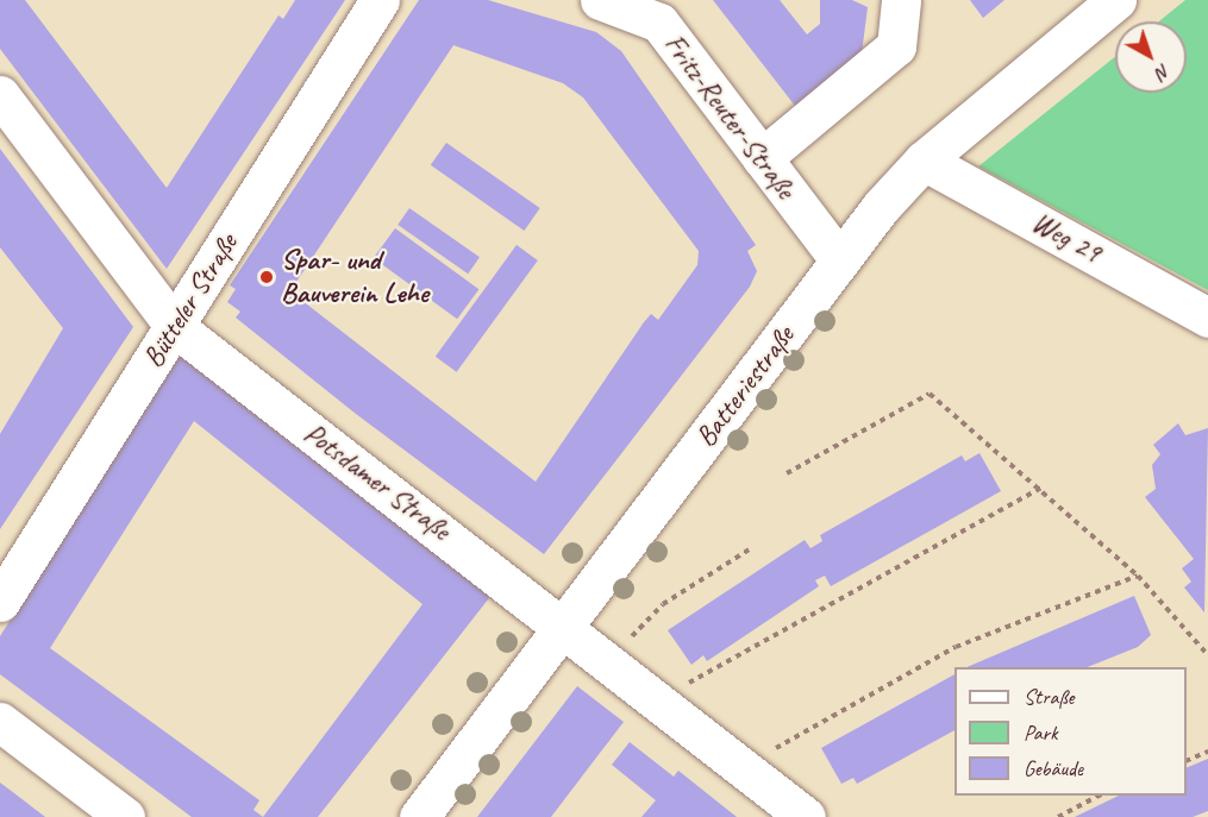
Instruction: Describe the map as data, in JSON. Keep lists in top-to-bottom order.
{
  "streets": {
    "street": [
      "Fritz-Reuter-Straße",
      "Weg 29",
      "Bütteler Straße",
      "Batteriestraße",
      "Potsdamer Straße"
    ]
  },
  "crossings": [
    ["Fritz-Reuter-Straße", "Batteriestraße"],
    ["Weg 29", "Batteriestraße"],
    ["Bütteler Straße", "Potsdamer Straße"],
    ["Batteriestraße", "Potsdamer Straße"]
  ],
  "places": ["Spar- und Bauverein Lehe"],
  "legend": ["Straße", "Park", "Gebäude"],
  "north": "bottom right"
}
